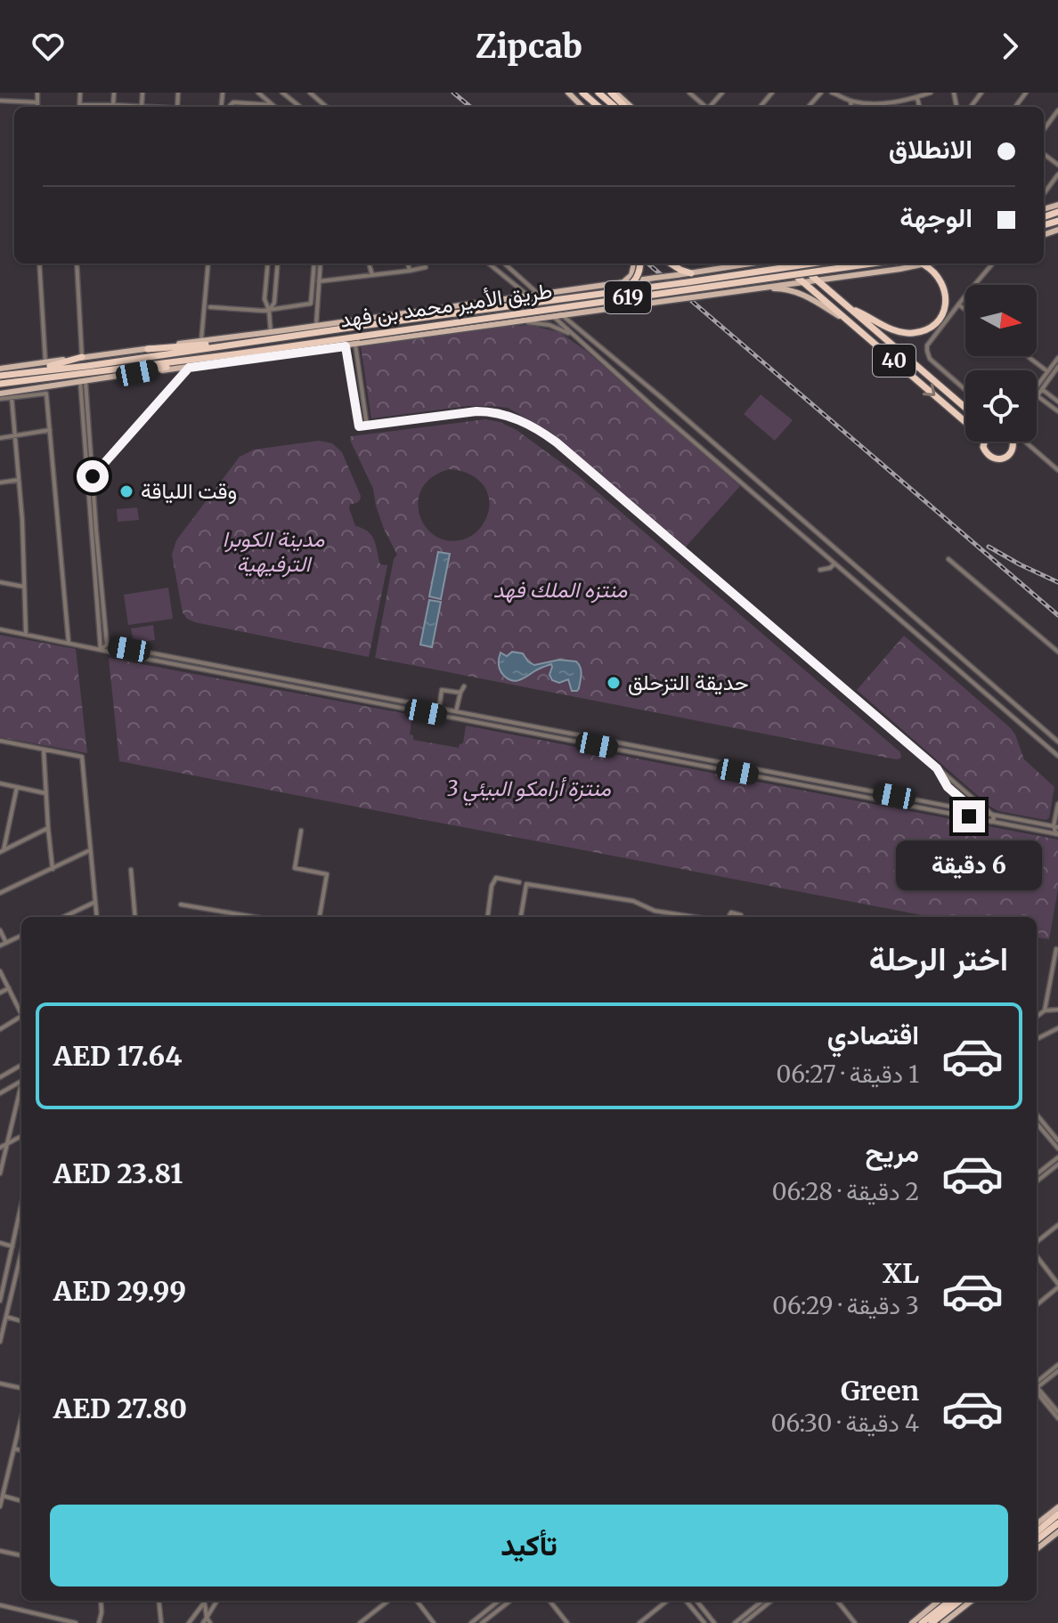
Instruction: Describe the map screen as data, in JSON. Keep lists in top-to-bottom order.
{
  "streets": {
    "highway": ["619", "طريق الأمير محمد بن فهد", "40"]
  },
  "parks": ["مدينة الكوبرا الترفيهية", "منتزه الملك فهد", "منتزة أرامكو البيئي 3"],
  "places": ["وقت اللياقة", "حديقة التزحلق"],
  "north": "right",
  "page": {
    "header": "Zipcab",
    "banner": ["الانطلاق", "الوجهة"],
    "bubble": "6 دقيقة",
    "heading": "اختر الرحلة",
    "list": [
      {
        "name": "اقتصادي",
        "note": "1 دقيقة · 06:27",
        "value": "AED 17.64"
      },
      {
        "name": "مريح",
        "note": "2 دقيقة · 06:28",
        "value": "AED 23.81"
      },
      {
        "name": "XL",
        "note": "3 دقيقة · 06:29",
        "value": "AED 29.99"
      },
      {
        "name": "Green",
        "note": "4 دقيقة · 06:30",
        "value": "AED 27.80"
      }
    ],
    "buttons": "تأكيد"
  }
}
